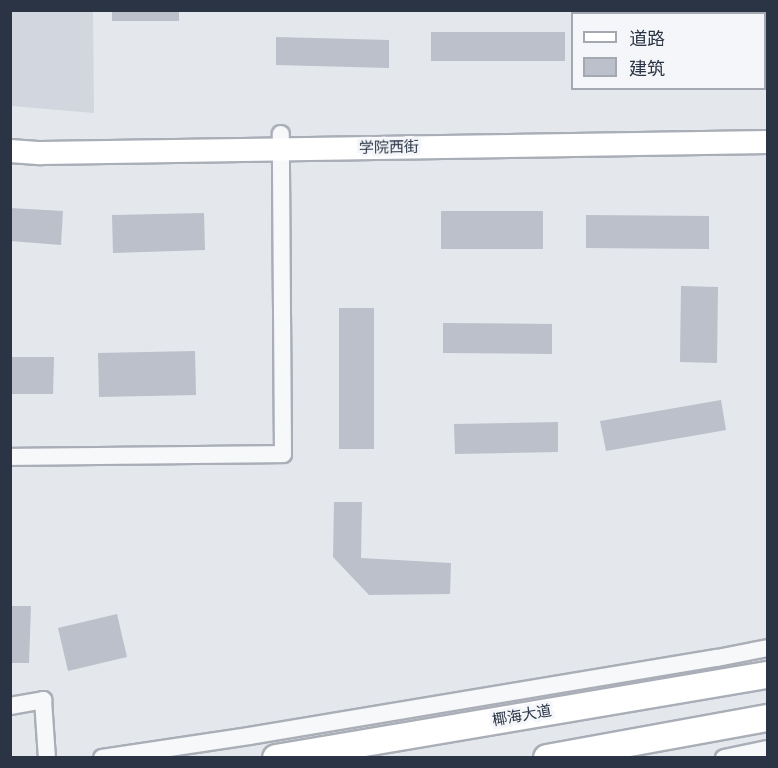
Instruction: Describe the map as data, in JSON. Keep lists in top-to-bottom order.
{
  "streets": {
    "highway": ["椰海大道"],
    "main road": ["学院西街"]
  },
  "legend": ["道路", "建筑"]
}
